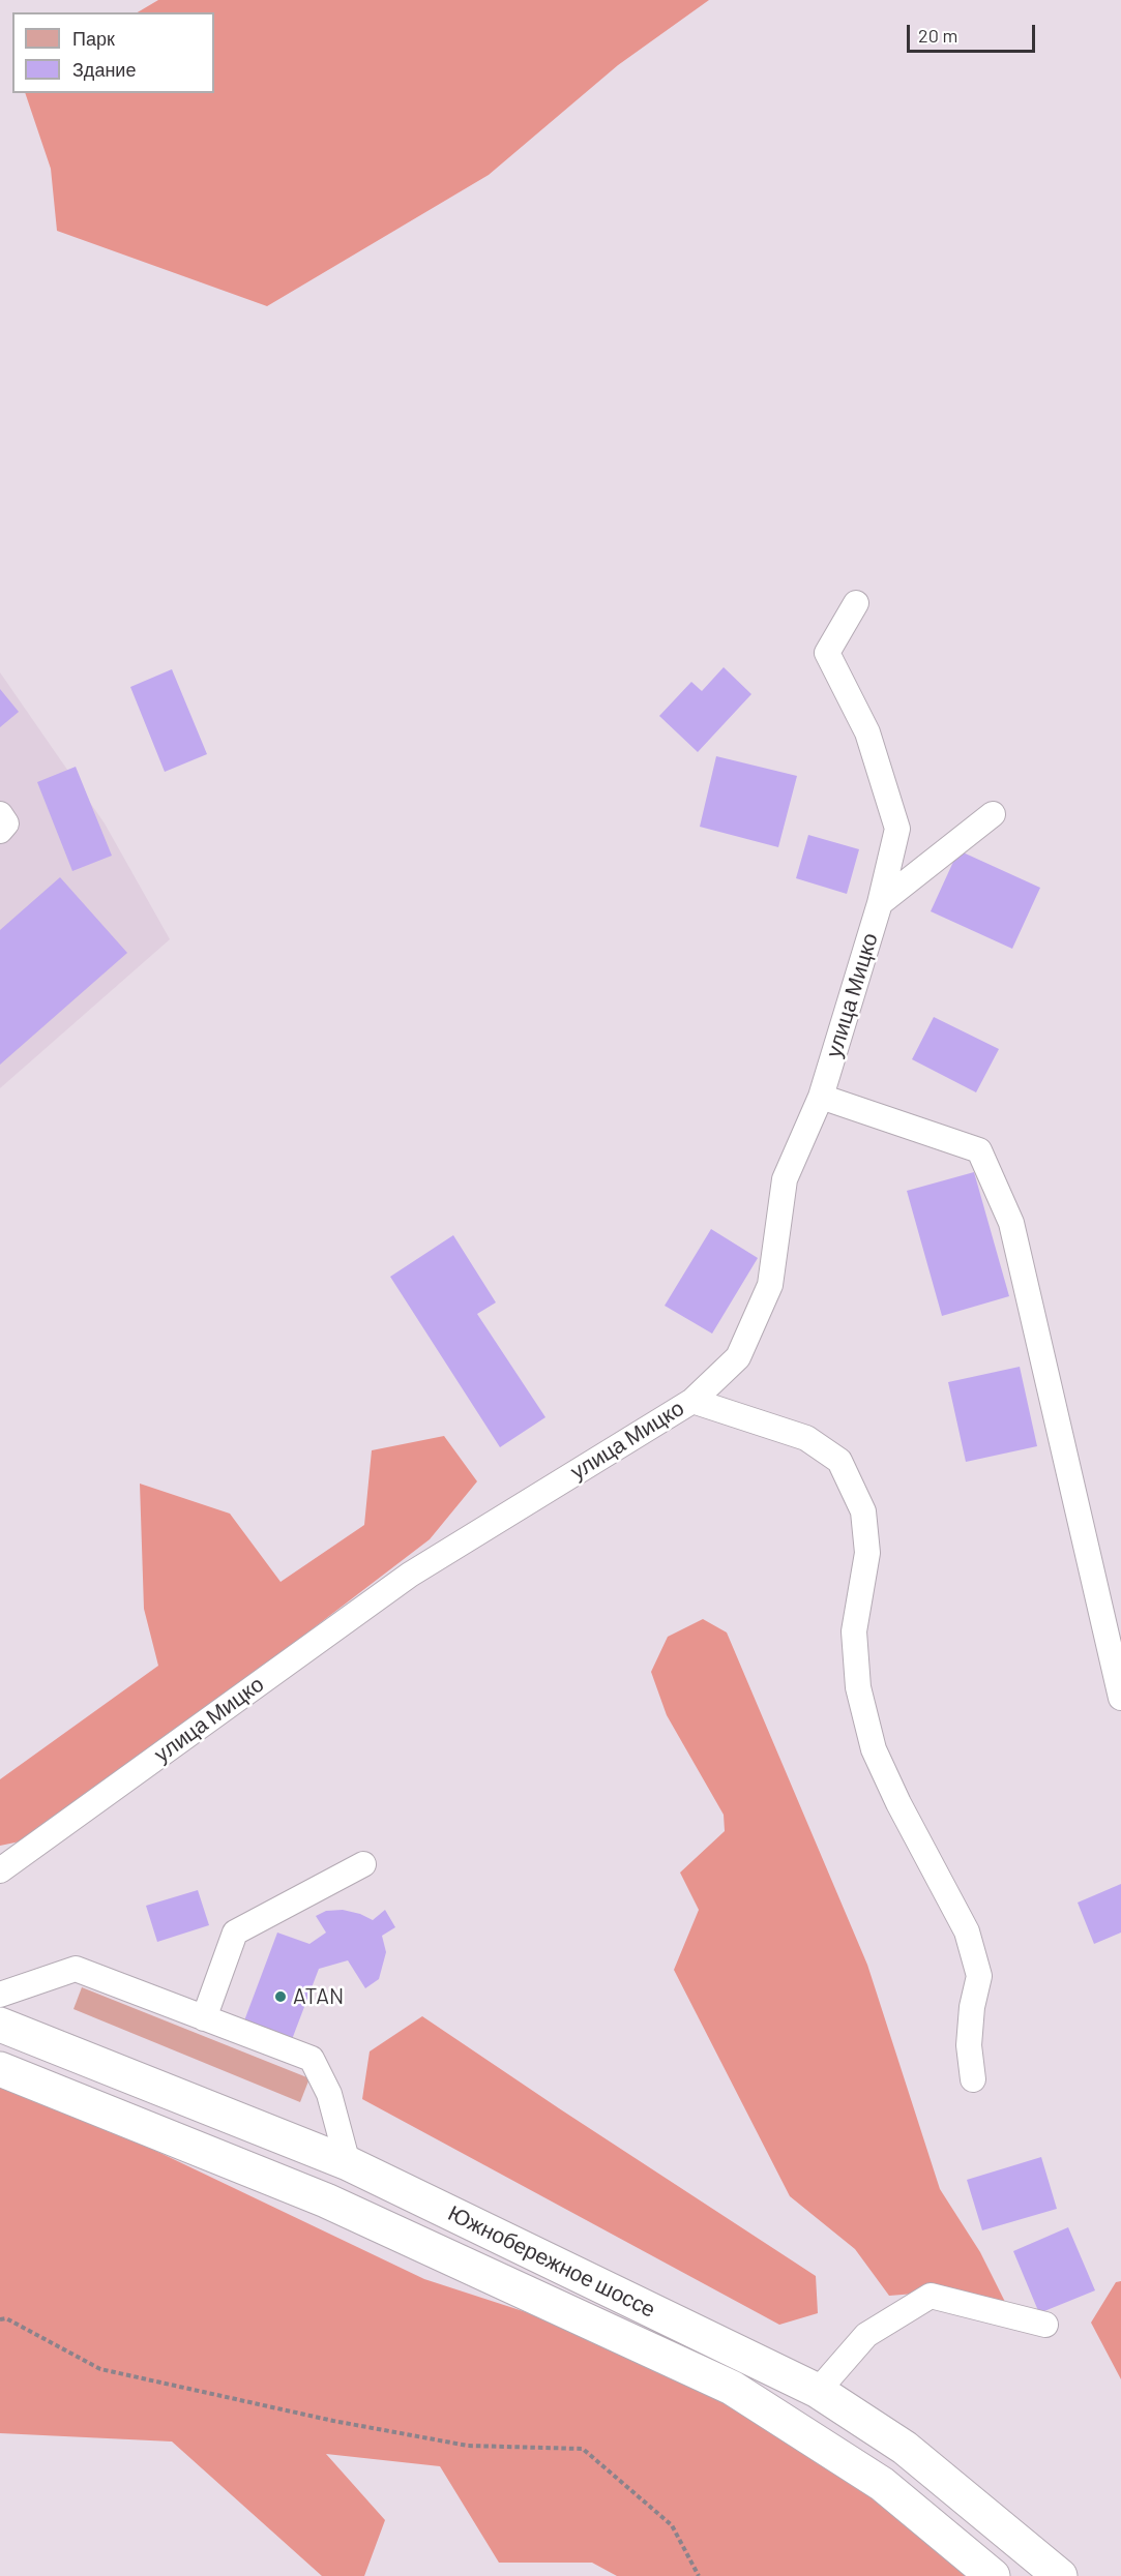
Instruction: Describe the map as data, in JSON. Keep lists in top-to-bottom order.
{
  "streets": {
    "highway": ["Южнобережное шоссе"],
    "lane": ["улица Мицко"]
  },
  "places": ["ATAN"],
  "legend": ["Парк", "Здание"],
  "scale_bar": "20 m"
}
